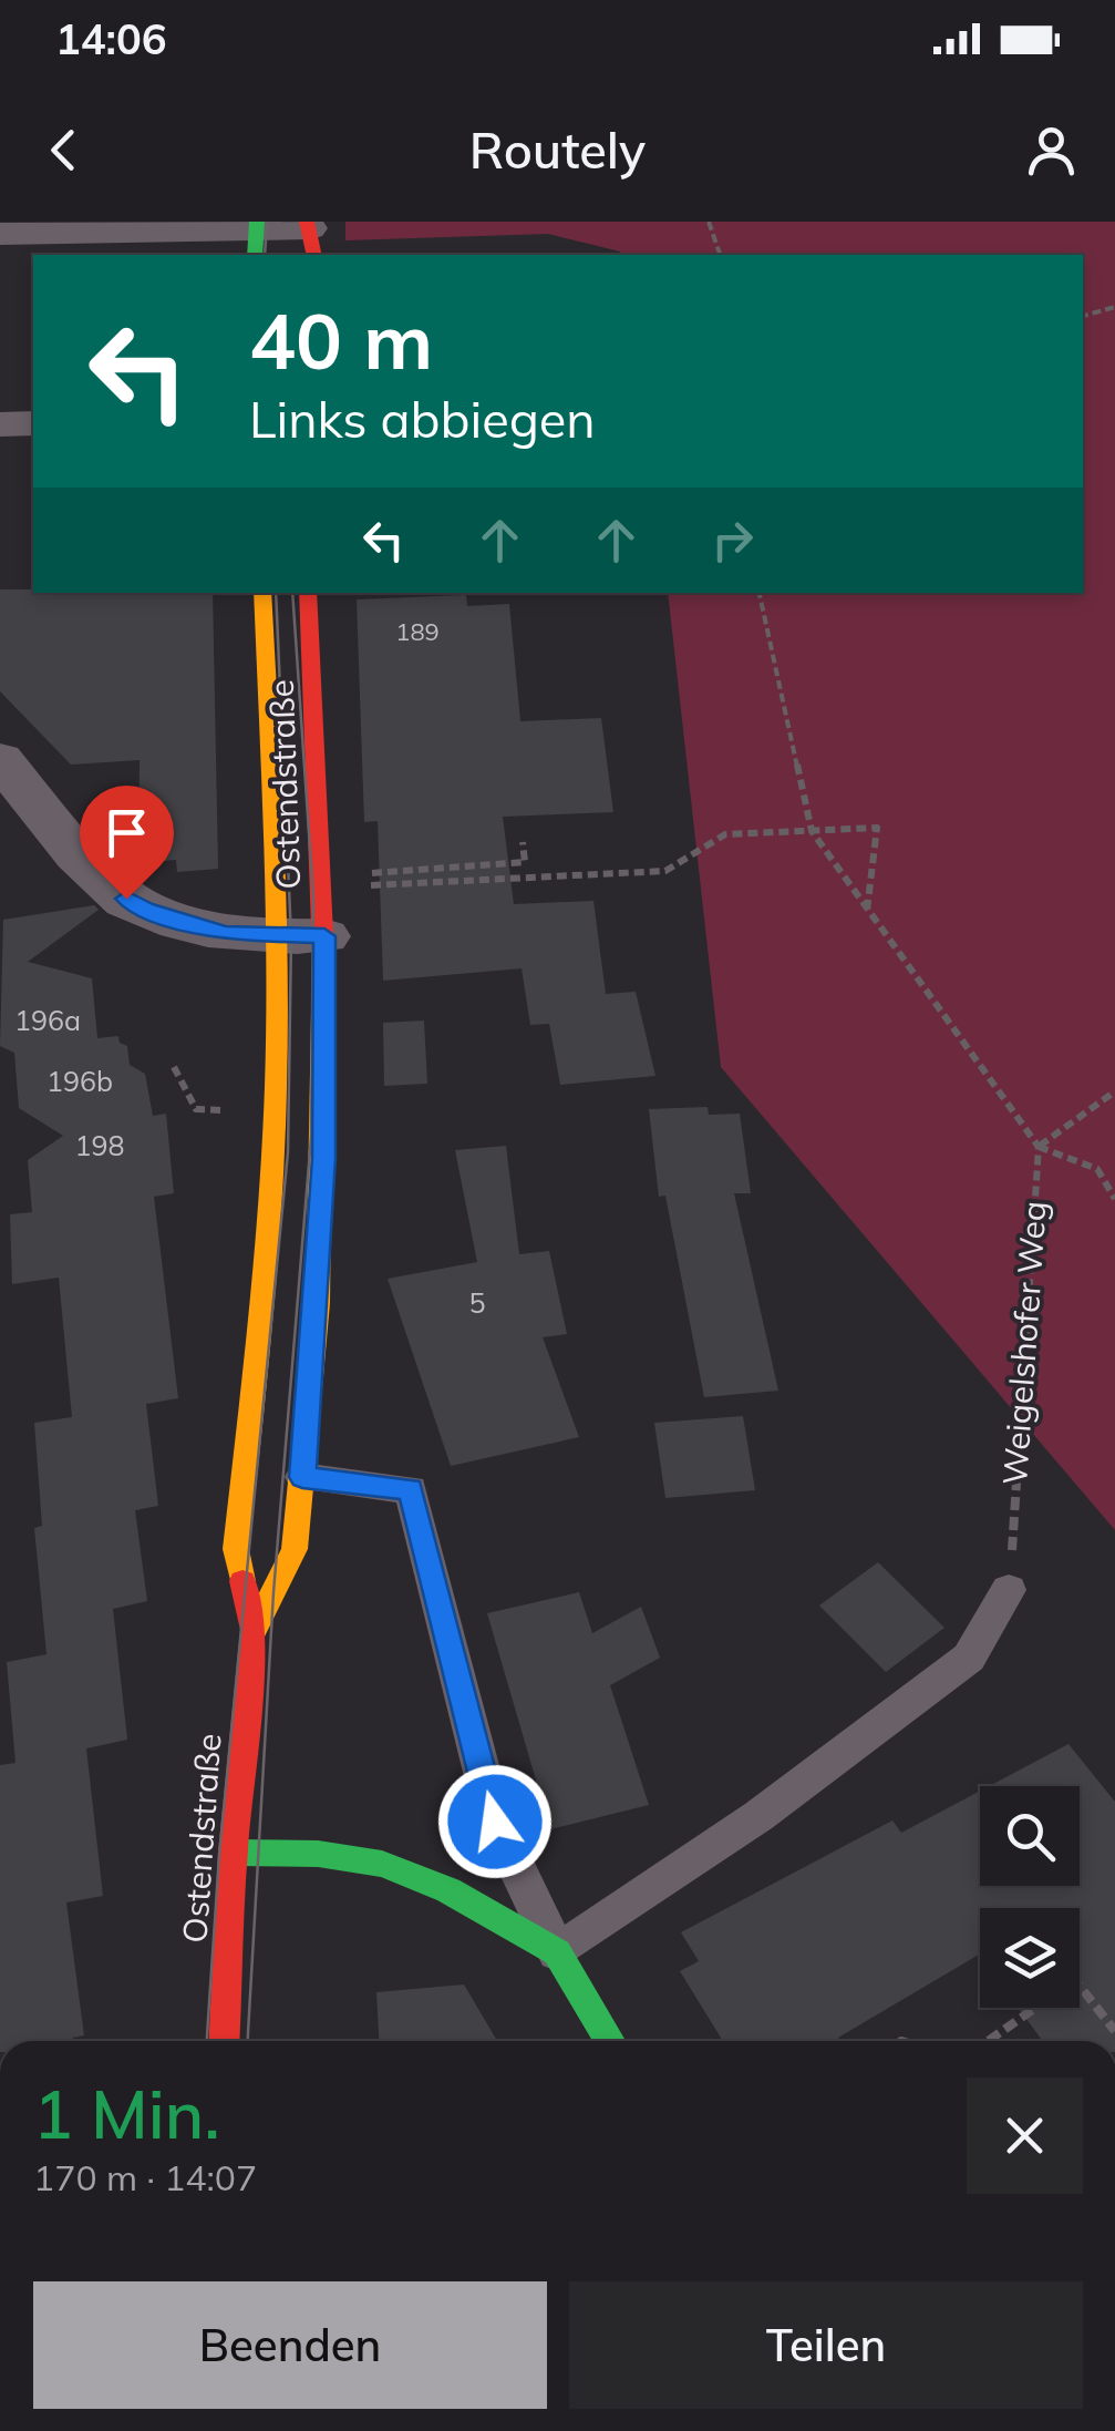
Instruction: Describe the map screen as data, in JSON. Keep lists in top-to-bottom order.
{
  "streets": {
    "main road": ["Ostendstraße"],
    "path": ["Weigelshofer Weg"]
  },
  "house_numbers": [
    "189",
    "196a",
    "196b",
    "198",
    "5"
  ],
  "page": {
    "status": "14:06",
    "header": "Routely",
    "turn": ["40 m", "Links abbiegen"],
    "heading": ["1 Min.", "170 m · 14:07"],
    "buttons": ["Beenden", "Teilen"]
  }
}
